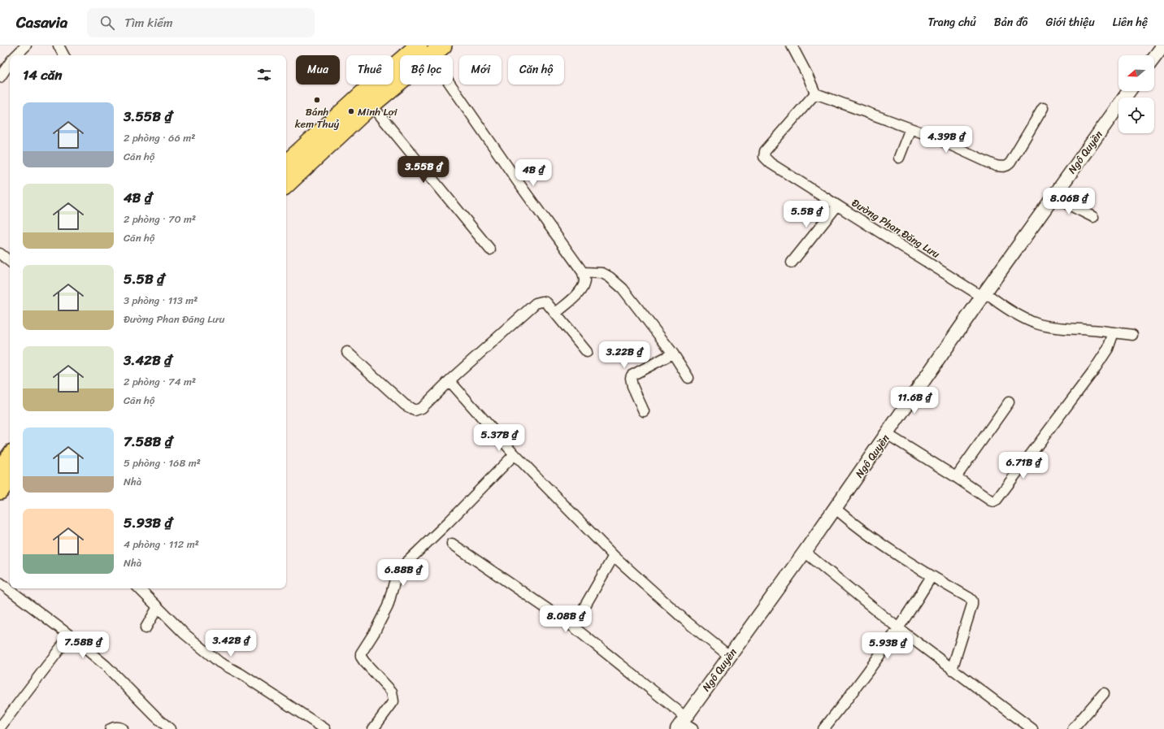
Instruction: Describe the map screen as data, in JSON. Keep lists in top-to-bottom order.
{
  "streets": {
    "street": ["Ngô Quyền", "Đường Phan Đăng Lưu"]
  },
  "crossings": [
    ["Ngô Quyền", "Đường Phan Đăng Lưu"]
  ],
  "places": ["Bánh kem Thuỷ", "Minh Lợi"],
  "north": "left",
  "page": {
    "header": "Casavia",
    "search": "Tìm kiếm",
    "nav": [
      "Trang chủ",
      "Bản đồ",
      "Giới thiệu",
      "Liên hệ"
    ],
    "chip": [
      "Mua",
      "Thuê",
      "Bộ lọc",
      "Mới",
      "Căn hộ"
    ],
    "heading": "14 căn",
    "list": [
      {
        "name": "3.55B ₫",
        "note": "2 phòng · 66 m² · Căn hộ"
      },
      {
        "name": "4B ₫",
        "note": "2 phòng · 70 m² · Căn hộ"
      },
      {
        "name": "5.5B ₫",
        "note": "3 phòng · 113 m² · Đường Phan Đăng Lưu"
      },
      {
        "name": "3.42B ₫",
        "note": "2 phòng · 74 m² · Căn hộ"
      },
      {
        "name": "7.58B ₫",
        "note": "5 phòng · 168 m² · Nhà"
      },
      {
        "name": "5.93B ₫",
        "note": "4 phòng · 112 m² · Nhà"
      }
    ],
    "price": [
      "4.39B ₫",
      "3.55B ₫",
      "4B ₫",
      "8.06B ₫",
      "5.5B ₫",
      "3.22B ₫",
      "11.6B ₫",
      "5.37B ₫",
      "6.71B ₫",
      "6.88B ₫",
      "8.08B ₫",
      "3.42B ₫",
      "7.58B ₫",
      "5.93B ₫"
    ]
  }
}
